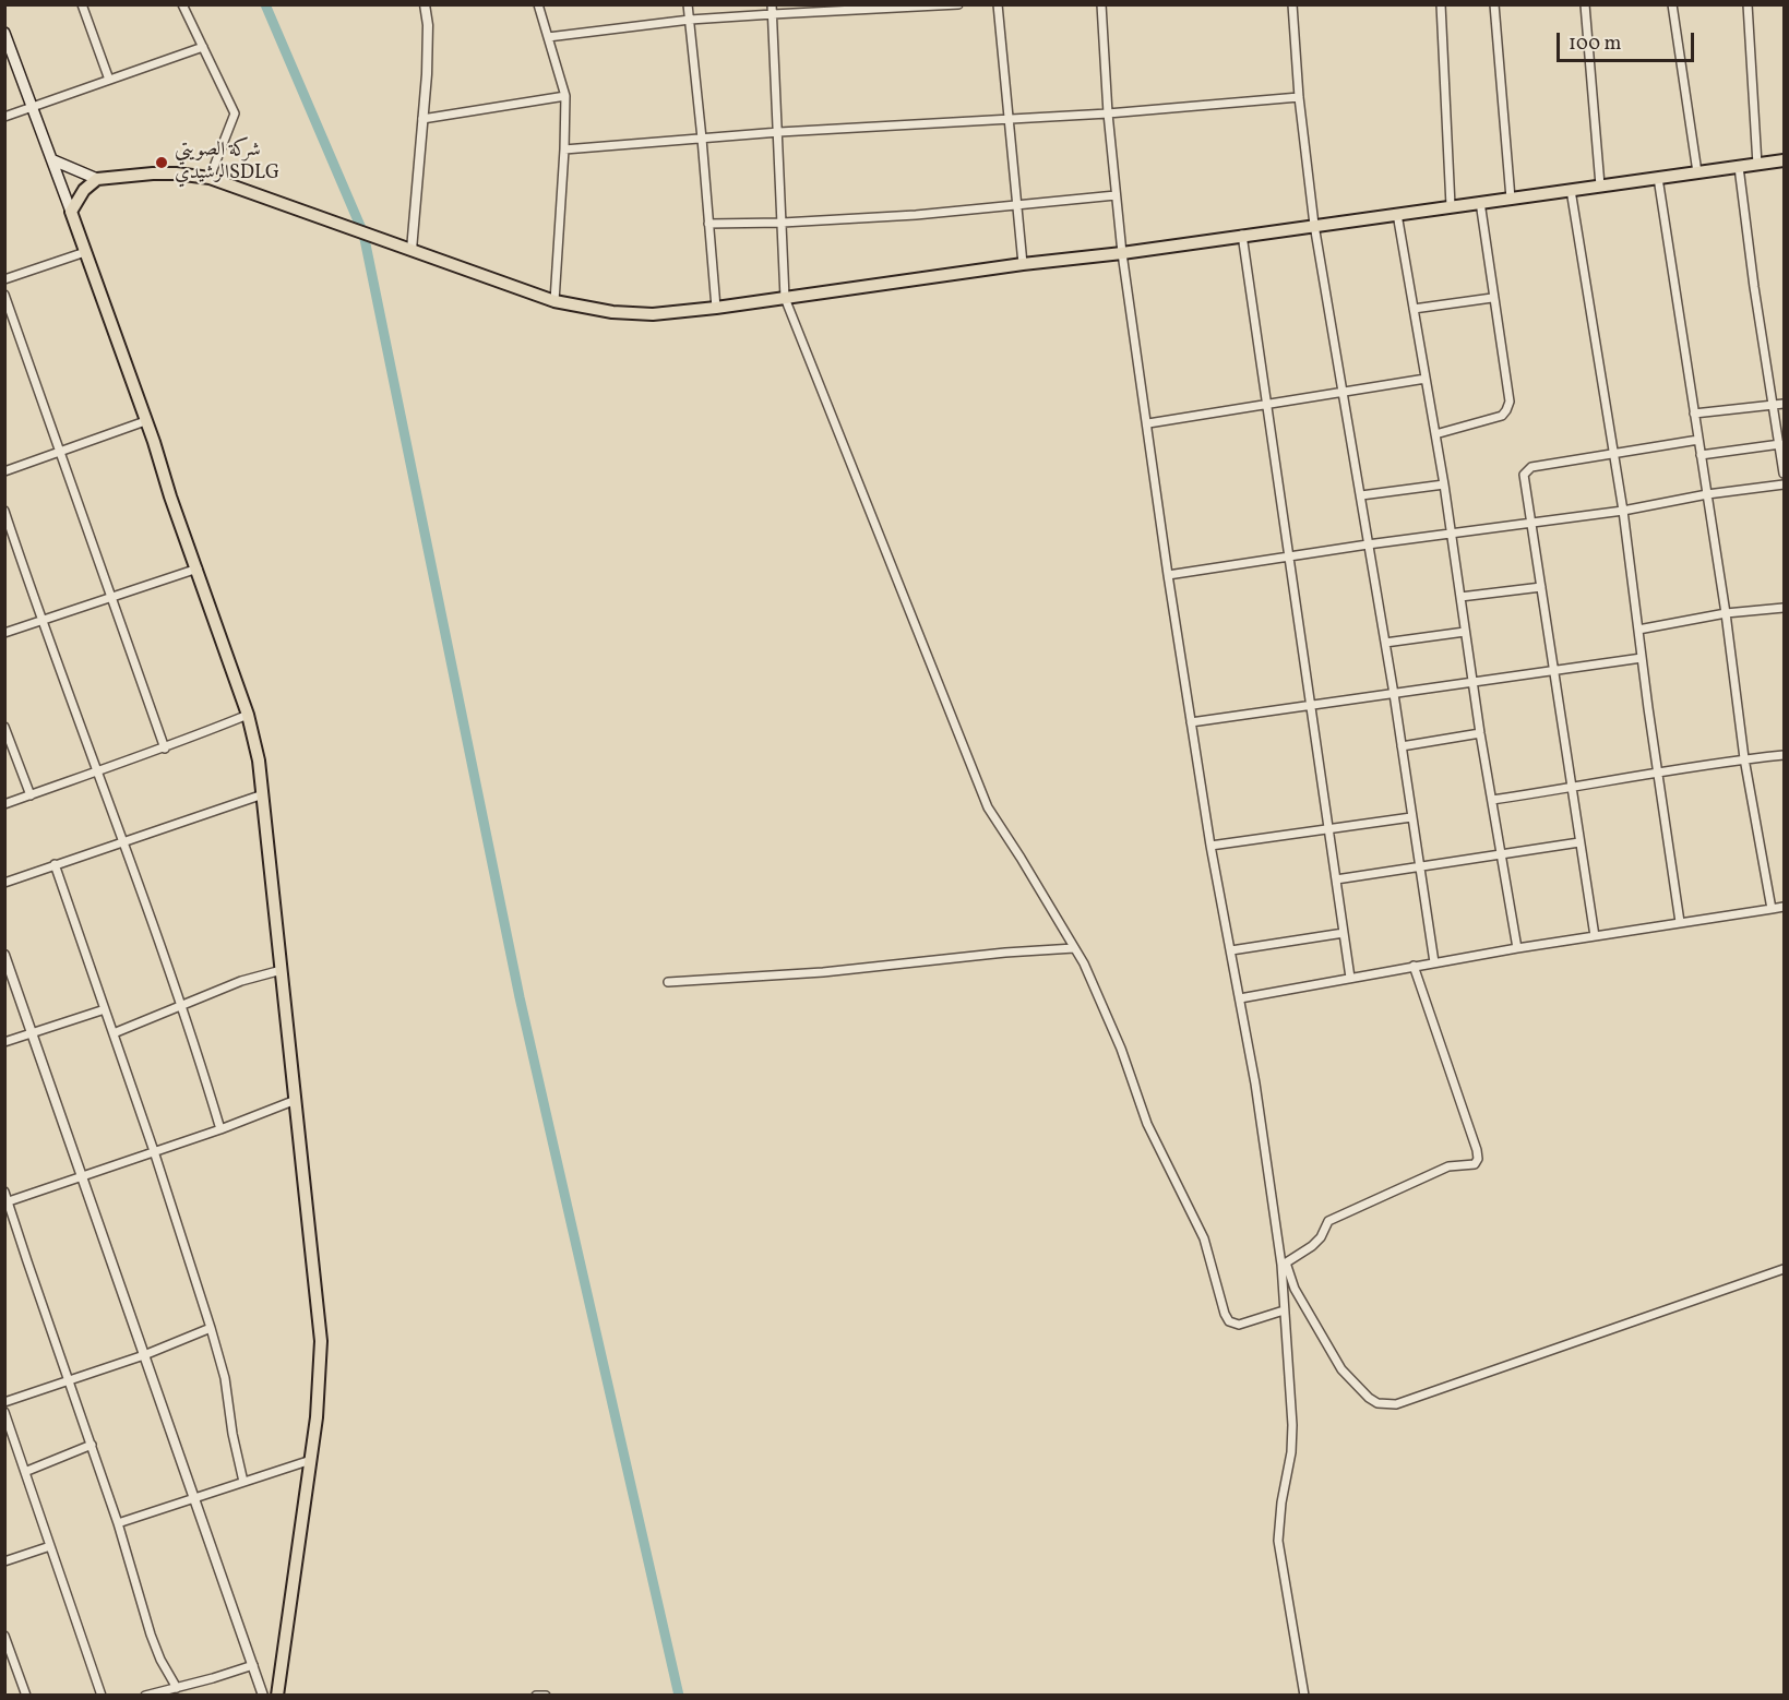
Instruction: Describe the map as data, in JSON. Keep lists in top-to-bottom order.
{
  "places": ["شركة الصويتي الرشيديSDLG"],
  "scale_bar": "100 m"
}
